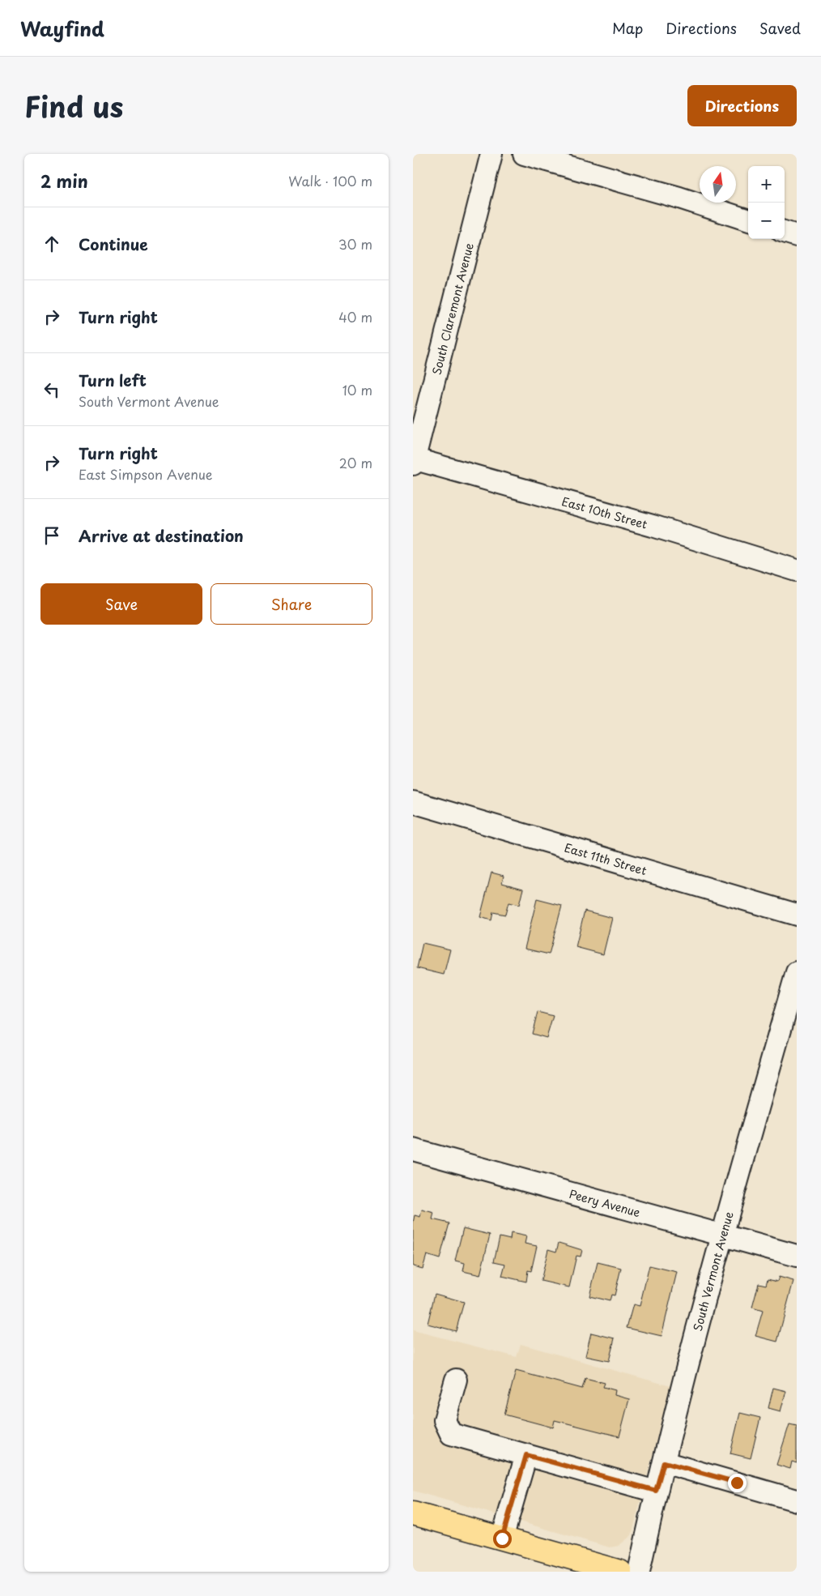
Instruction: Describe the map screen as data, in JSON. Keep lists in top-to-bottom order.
{
  "streets": {
    "street": [
      "South Claremont Avenue",
      "East 10th Street",
      "East 11th Street",
      "Peery Avenue",
      "South Vermont Avenue"
    ]
  },
  "crossings": [
    ["South Claremont Avenue", "East 10th Street"],
    ["Peery Avenue", "South Vermont Avenue"]
  ],
  "north": "top",
  "page": {
    "header": "Wayfind",
    "nav": ["Map", "Directions", "Saved"],
    "title": "Find us",
    "buttons": [
      "Directions",
      ["Save", "Share"]
    ],
    "heading": ["2 min", "Walk · 100 m"],
    "map_buttons": ["+", "−"],
    "list": [
      ["Continue", "30 m"],
      ["Turn right", "40 m"],
      ["Turn left", "South Vermont Avenue", "10 m"],
      ["Turn right", "East Simpson Avenue", "20 m"],
      "Arrive at destination"
    ]
  }
}
